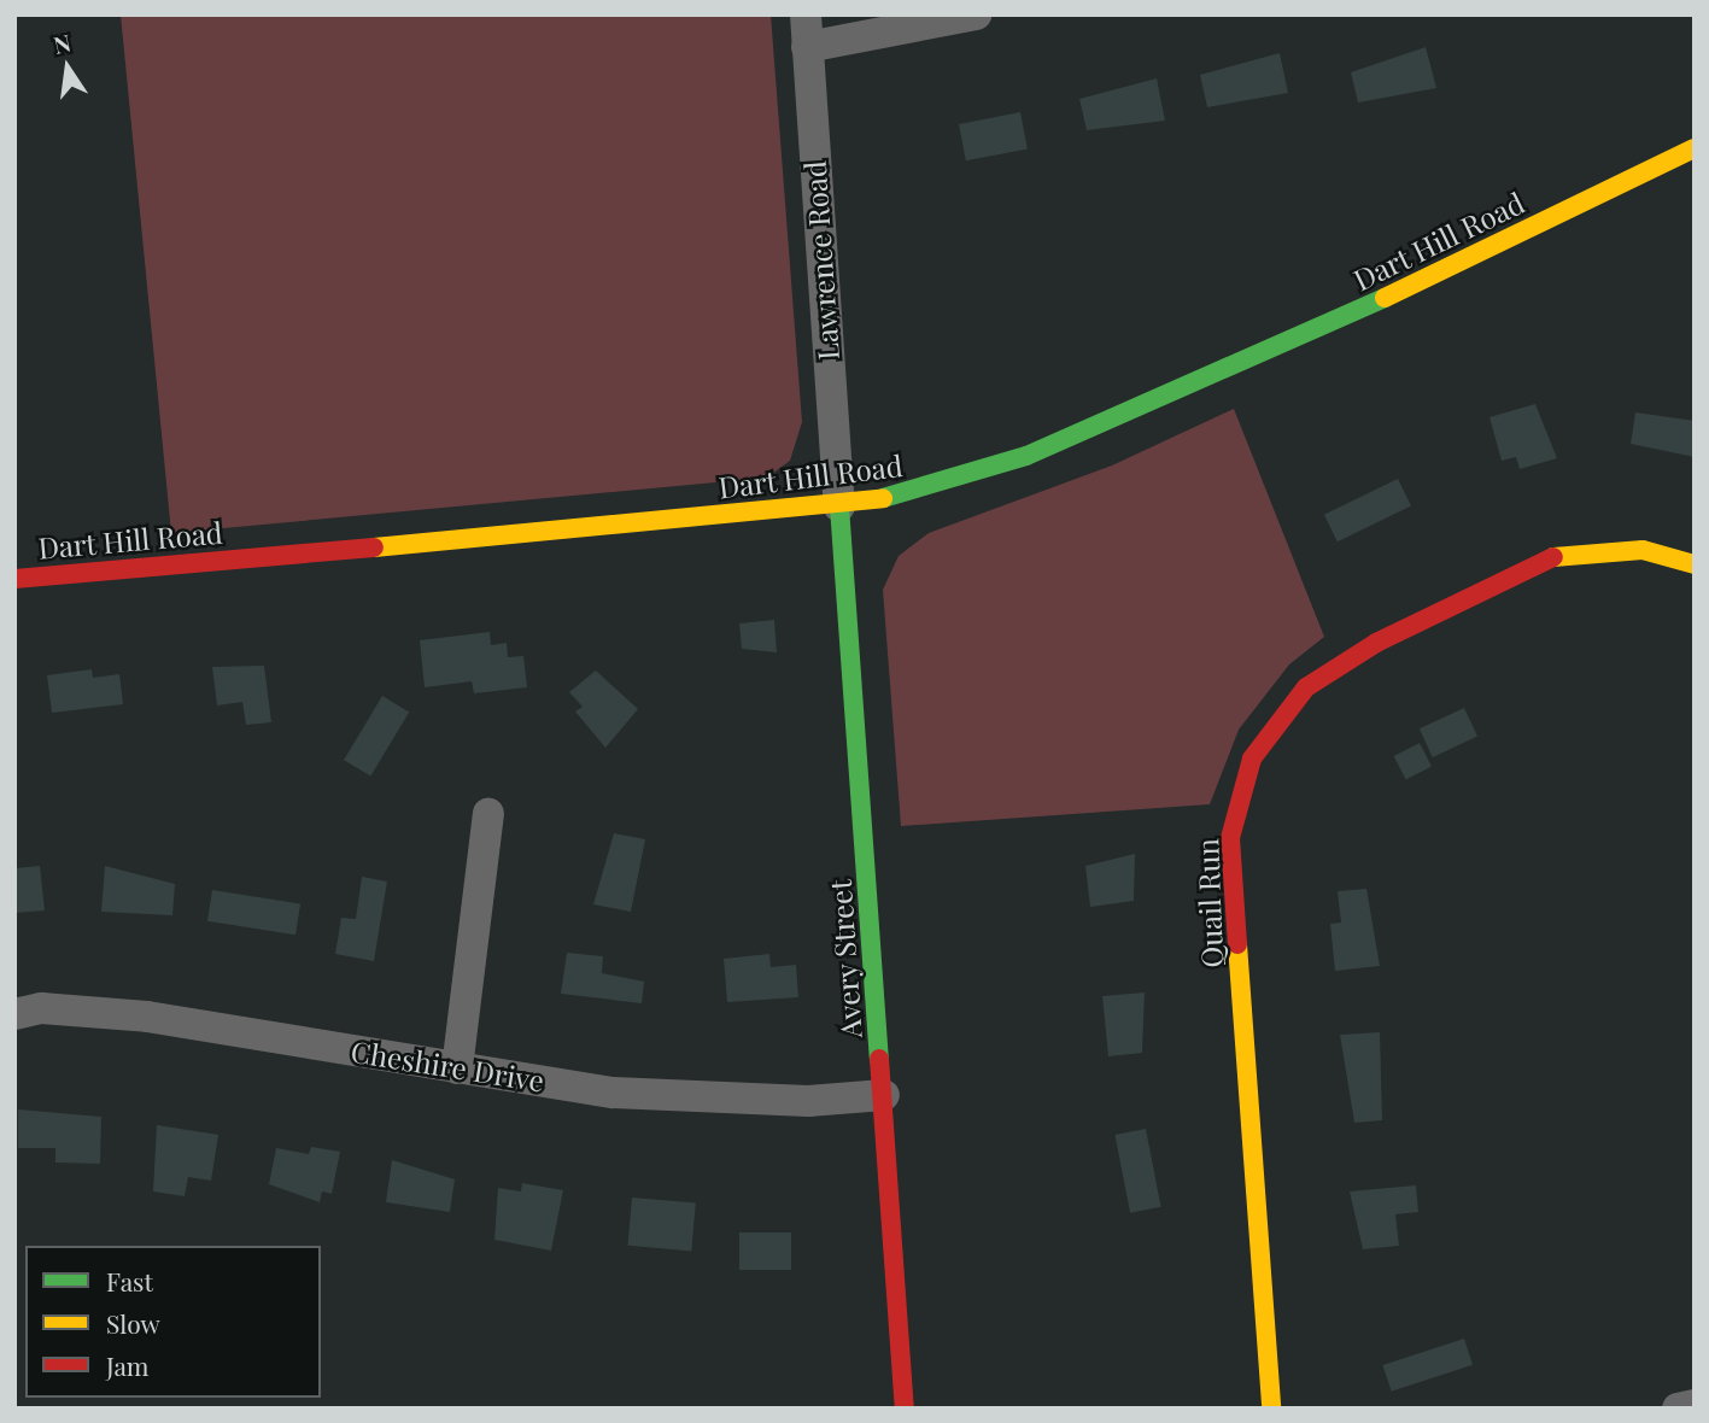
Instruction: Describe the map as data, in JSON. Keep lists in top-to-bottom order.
{
  "streets": {
    "street": [
      "Dart Hill Road",
      "Lawrence Road",
      "Quail Run",
      "Avery Street",
      "Cheshire Drive"
    ]
  },
  "crossings": [
    ["Dart Hill Road", "Lawrence Road"],
    ["Dart Hill Road", "Avery Street"],
    ["Lawrence Road", "Avery Street"],
    ["Avery Street", "Cheshire Drive"]
  ],
  "legend": ["Fast", "Slow", "Jam"],
  "north": "top"
}
